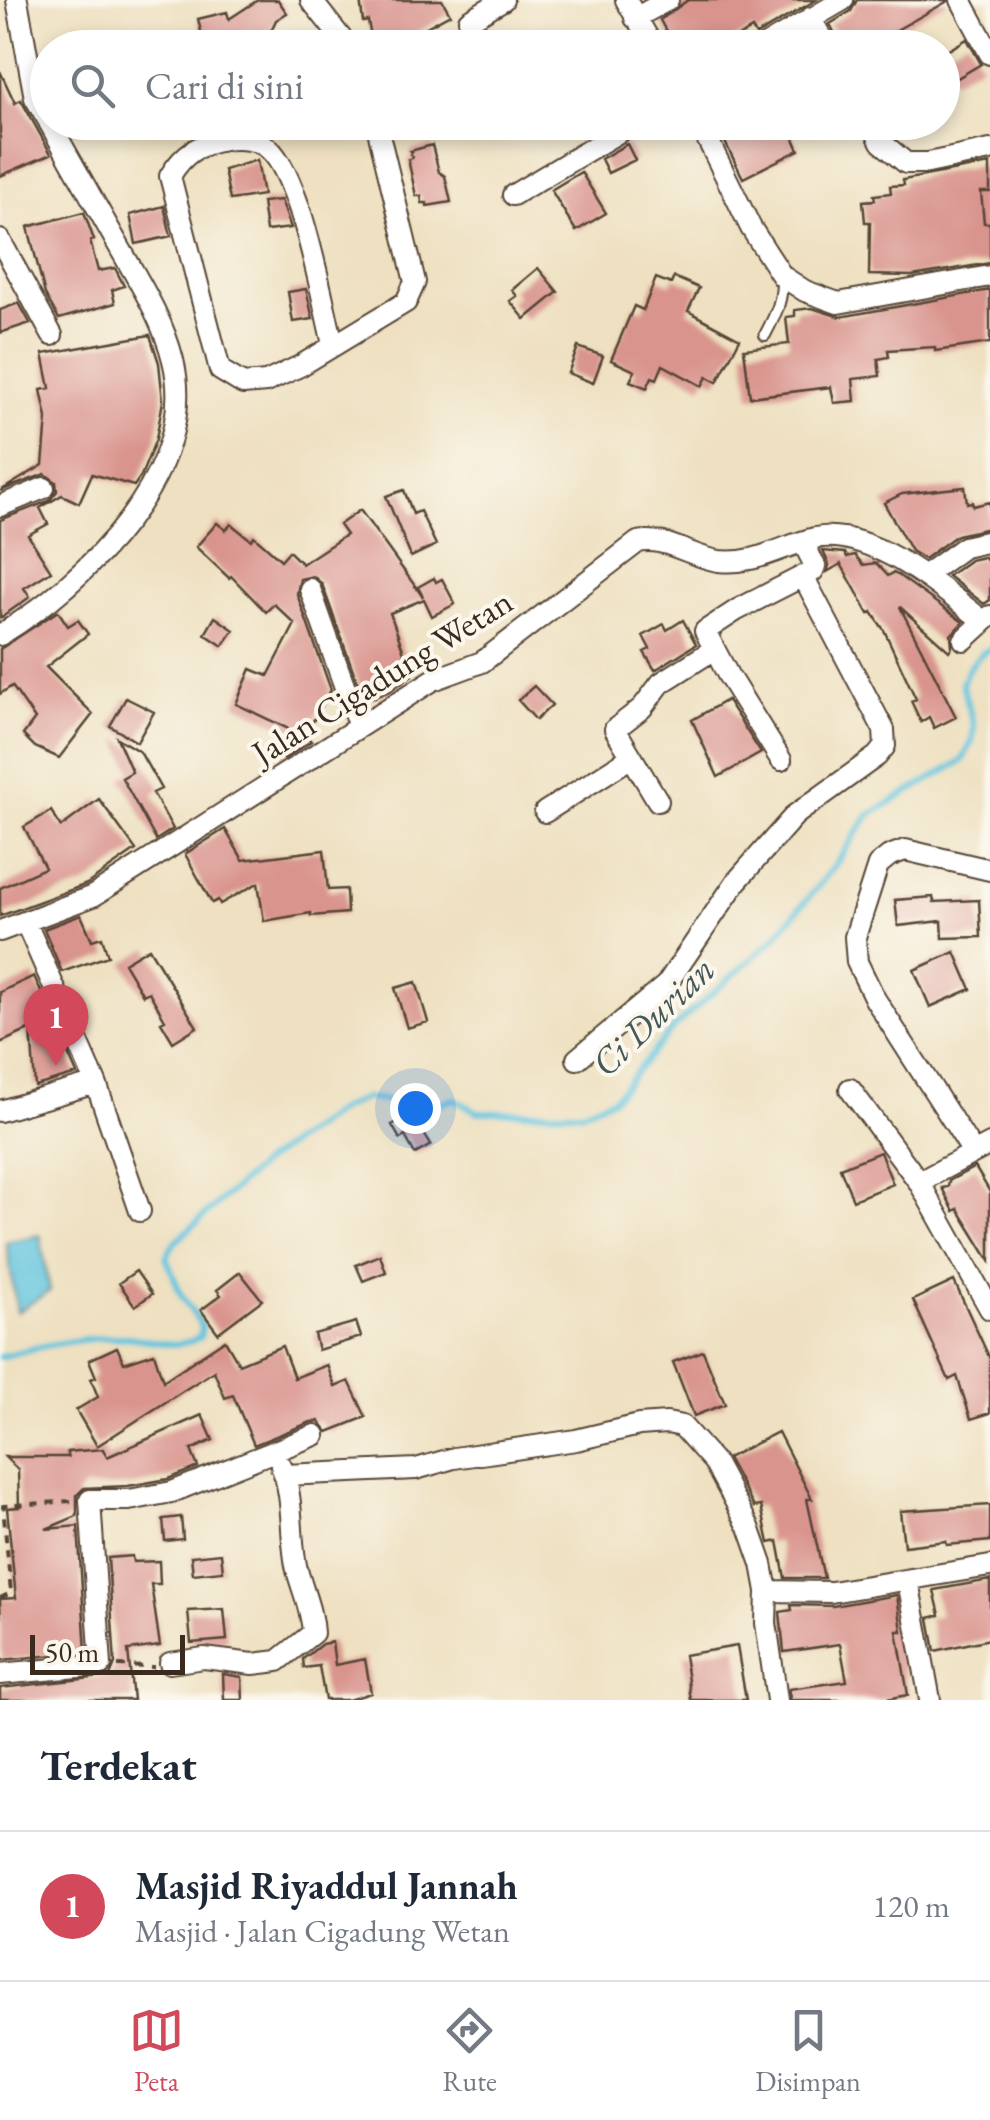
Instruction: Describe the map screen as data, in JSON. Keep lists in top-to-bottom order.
{
  "streets": {
    "street": ["Jalan Cigadung Wetan"]
  },
  "water": ["Ci Durian"],
  "scale_bar": "50 m",
  "page": {
    "search": "Cari di sini",
    "pins": "1",
    "scale": "50 m",
    "heading": "Terdekat",
    "list": [
      {
        "mark": "1",
        "name": "Masjid Riyaddul Jannah",
        "note": "Masjid · Jalan Cigadung Wetan",
        "value": "120 m"
      }
    ],
    "nav": ["Peta", "Rute", "Disimpan"]
  }
}
